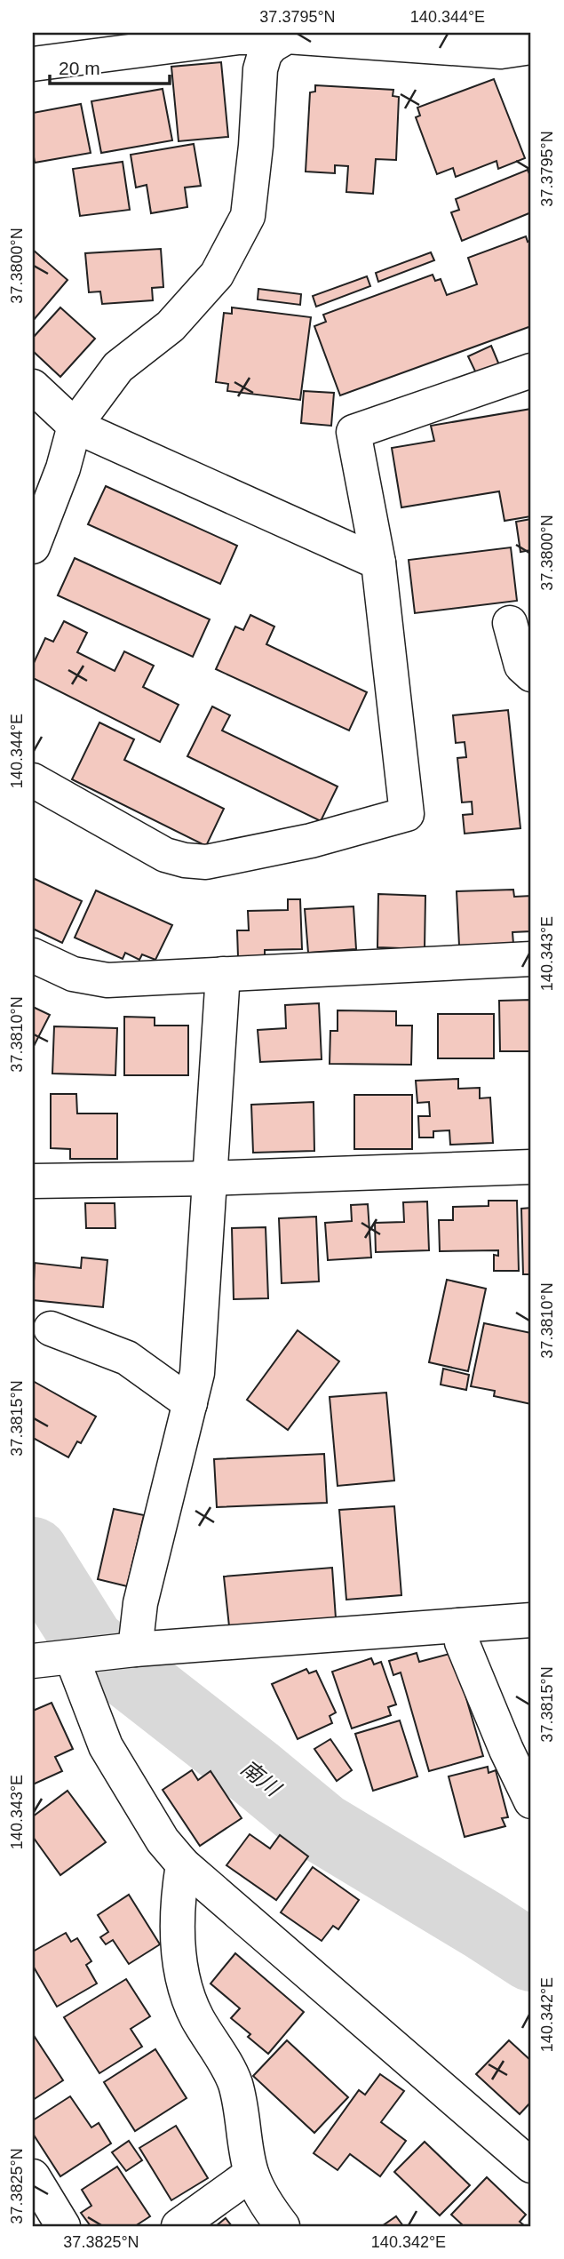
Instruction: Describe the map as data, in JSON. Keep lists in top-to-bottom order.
{
  "water": ["南川"],
  "scale_bar": "20 m",
  "coordinates": [
    "37.3795°N",
    "140.344°E",
    "37.3800°N",
    "140.343°E",
    "37.3810°N",
    "37.3815°N",
    "140.342°E",
    "37.3825°N"
  ]
}
